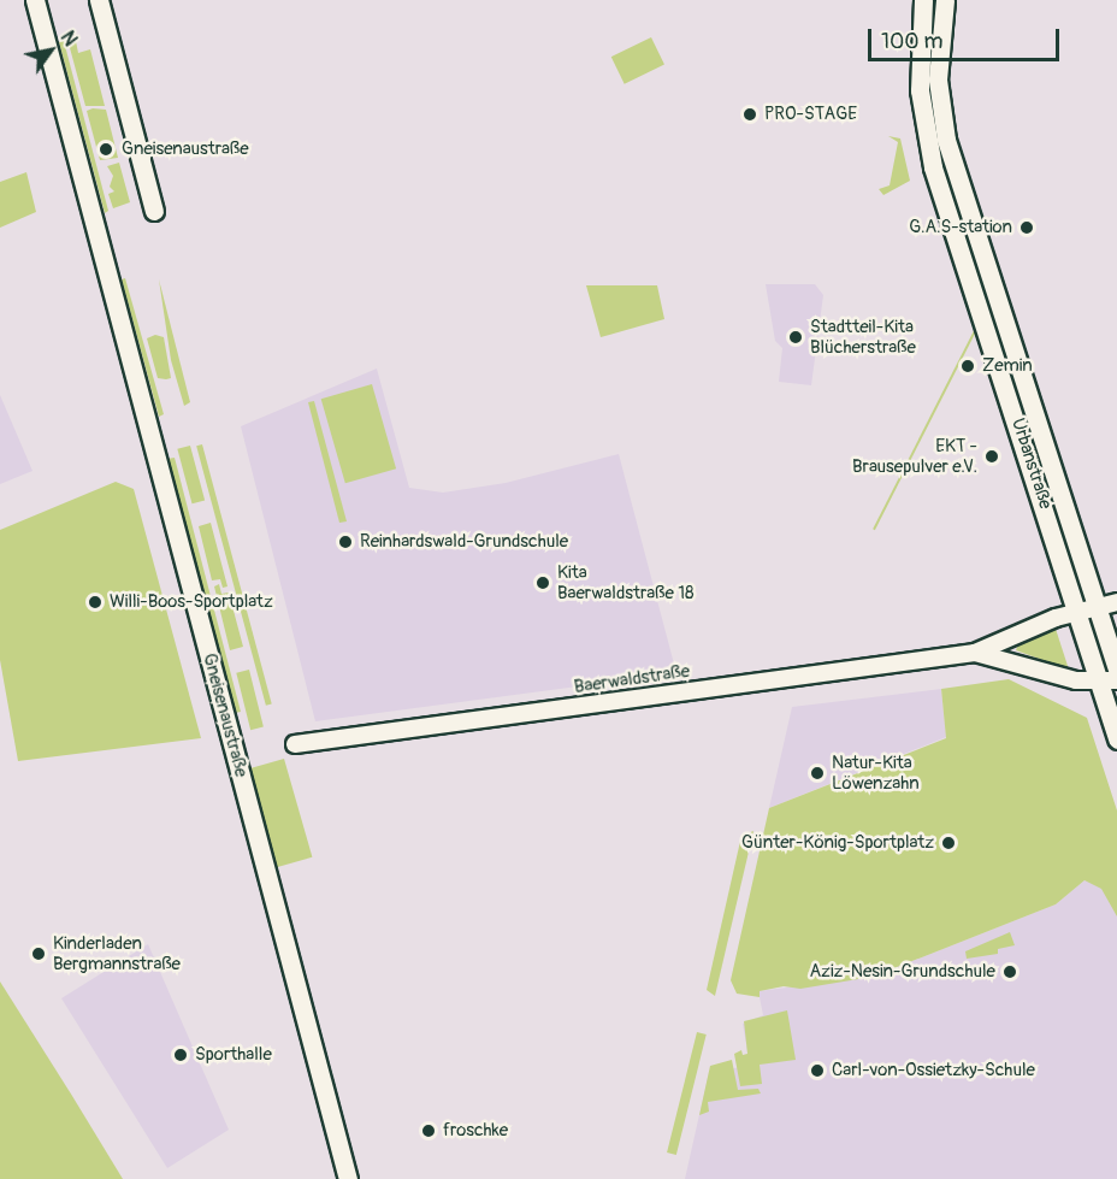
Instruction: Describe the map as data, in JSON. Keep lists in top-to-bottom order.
{
  "streets": {
    "main road": ["Urbanstraße", "Gneisenaustraße"],
    "street": ["Baerwaldstraße"]
  },
  "crossings": [
    ["Urbanstraße", "Baerwaldstraße"]
  ],
  "places": [
    "PRO-STAGE",
    "Gneisenaustraße",
    "G.A.S-station",
    "Stadtteil-Kita Blücherstraße",
    "Zemin",
    "EKT - Brausepulver e.V.",
    "Reinhardswald-Grundschule",
    "Kita Baerwaldstraße 18",
    "Willi-Boos-Sportplatz",
    "Natur-Kita Löwenzahn",
    "Günter-König-Sportplatz",
    "Kinderladen Bergmannstraße",
    "Aziz-Nesin-Grundschule",
    "Sporthalle",
    "Carl-von-Ossietzky-Schule",
    "froschke"
  ],
  "scale_bar": "100 m",
  "north": "top right"
}
